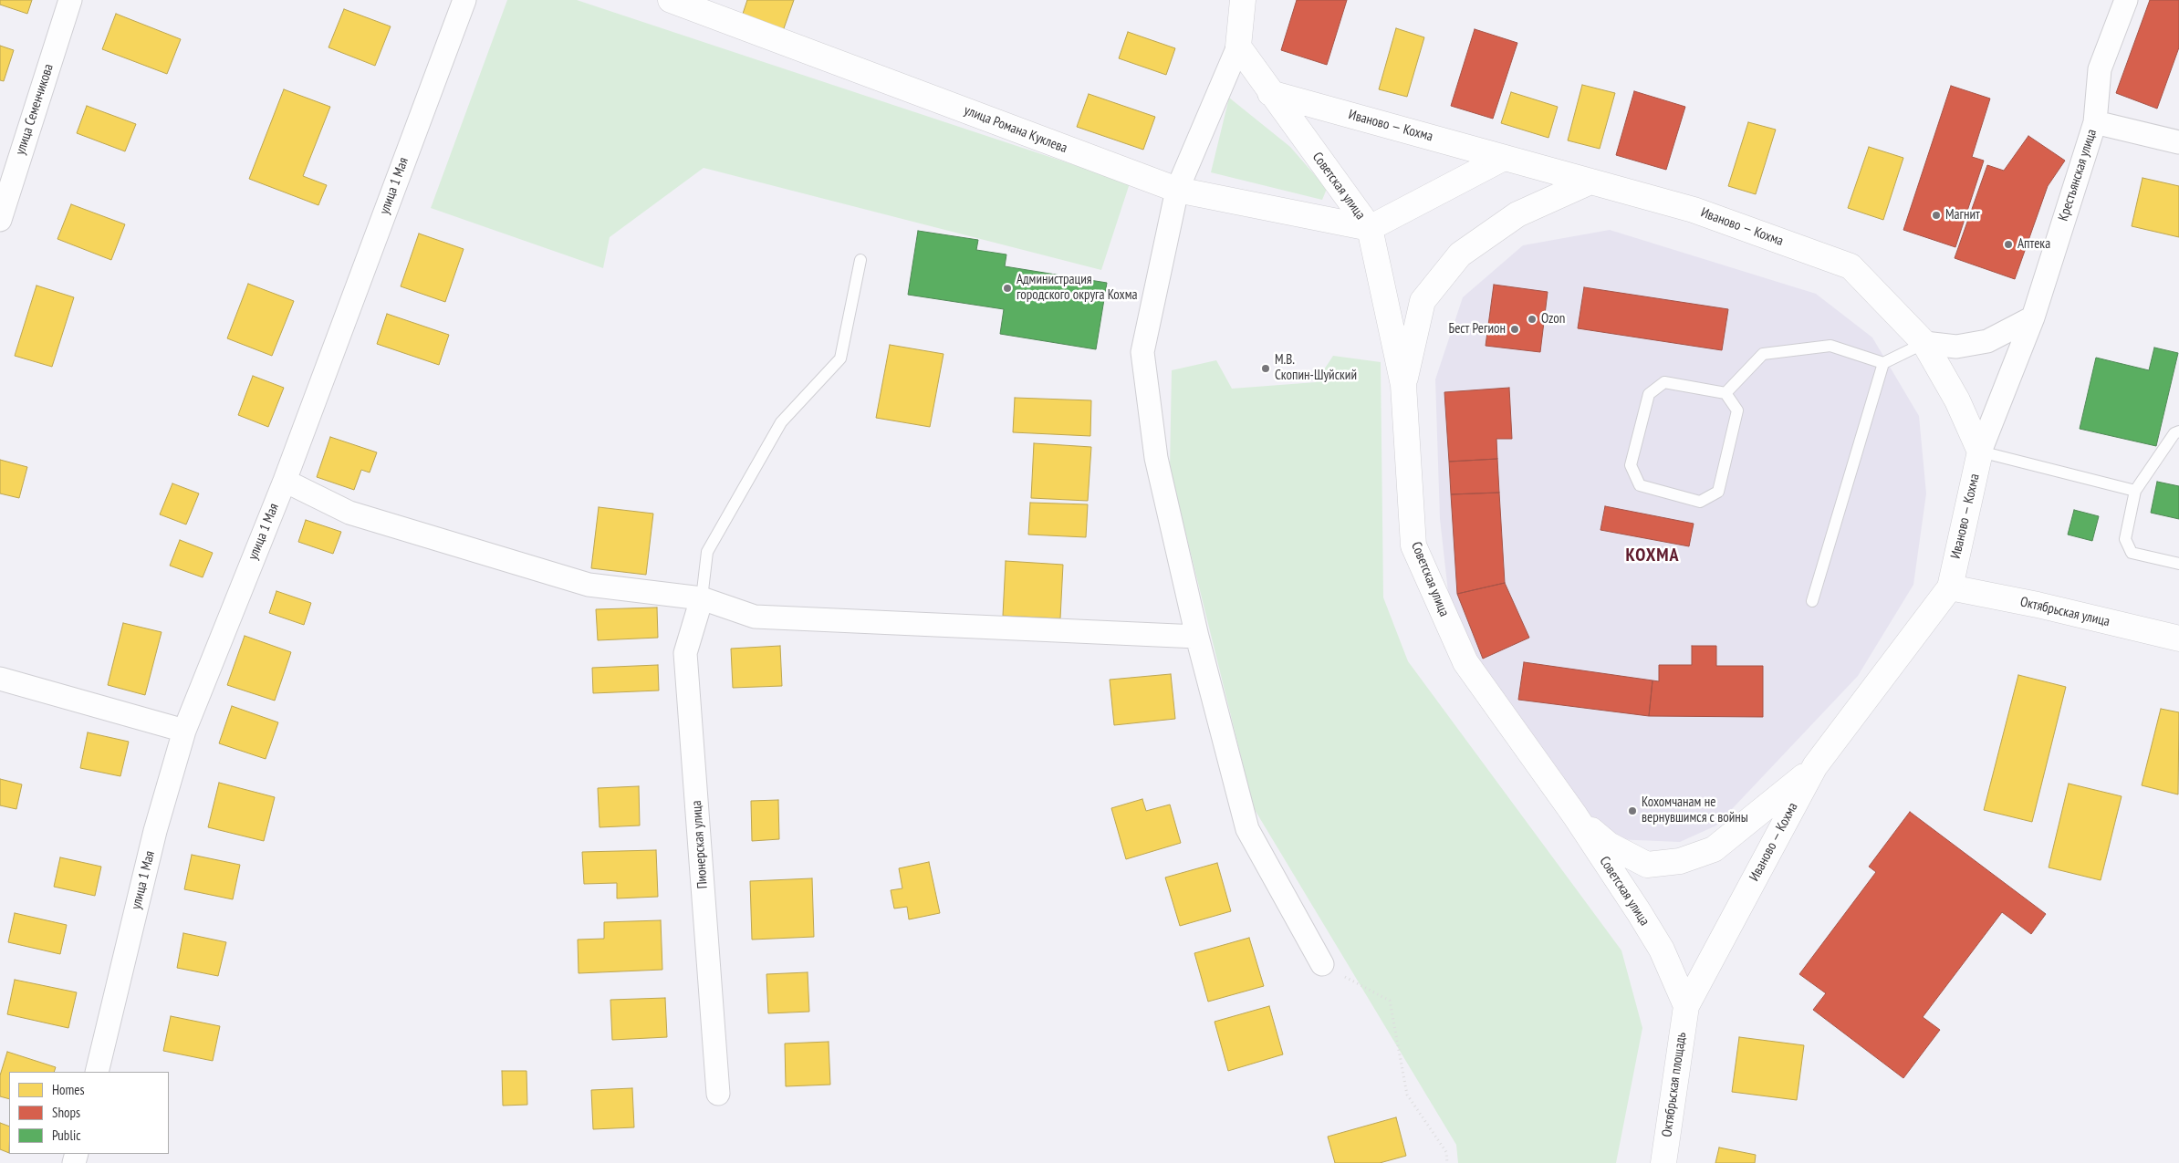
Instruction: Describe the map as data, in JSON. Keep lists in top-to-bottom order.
{
  "streets": {
    "main road": [
      "Иваново — Кохма",
      "улица Романа Куклева",
      "Советская улица",
      "Октябрьская улица",
      "Октябрьская площадь"
    ],
    "street": [
      "улица Семенчикова",
      "Крестьянская улица",
      "улица 1 Мая",
      "Пионерская улица"
    ]
  },
  "crossings": [
    ["Иваново — Кохма", "Крестьянская улица"],
    ["Иваново — Кохма", "Советская улица"],
    ["Иваново — Кохма", "Октябрьская улица"],
    ["Иваново — Кохма", "Октябрьская площадь"],
    ["улица Романа Куклева", "Советская улица"],
    ["Советская улица", "Октябрьская площадь"]
  ],
  "districts": ["КОХМА"],
  "places": [
    "Магнит",
    "Аптека",
    "Администрация городского округа Кохма",
    "Ozon",
    "Бест Регион",
    "М.В. Скопин-Шуйский",
    "Кохомчанам не вернувшимся с войны"
  ],
  "legend": ["Homes", "Shops", "Public"]
}
